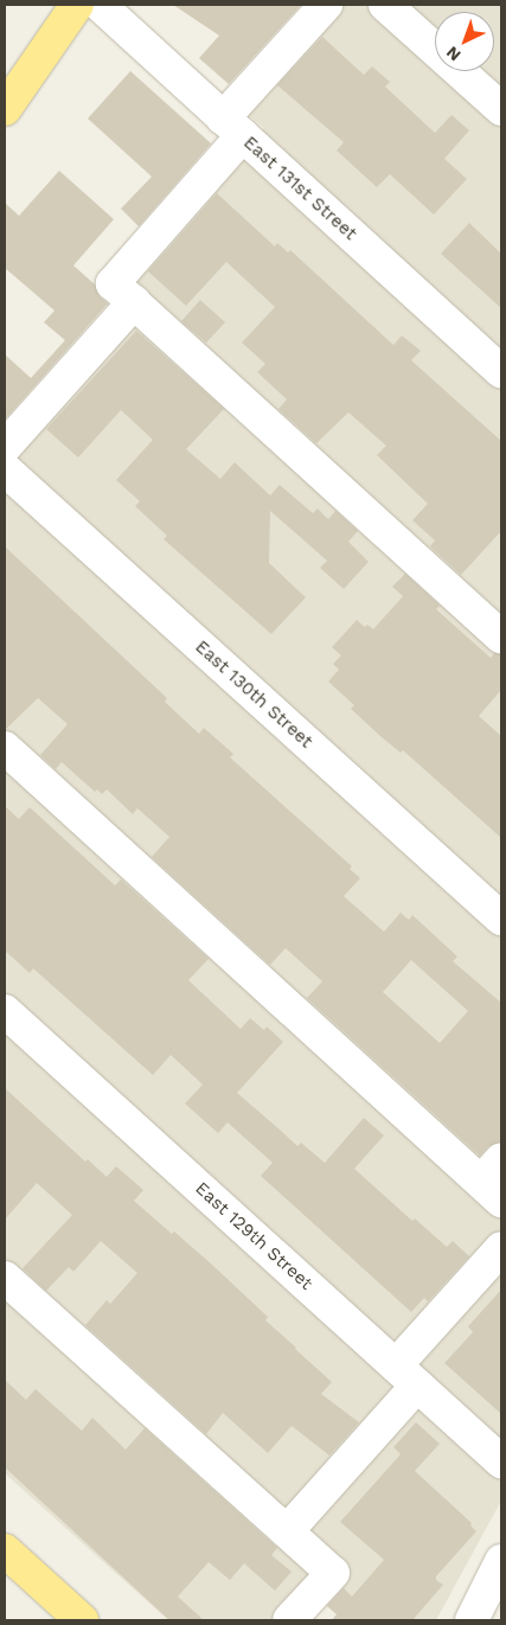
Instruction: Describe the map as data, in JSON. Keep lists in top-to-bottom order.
{
  "streets": {
    "street": ["East 131st Street", "East 130th Street", "East 129th Street"]
  },
  "north": "bottom left"
}
